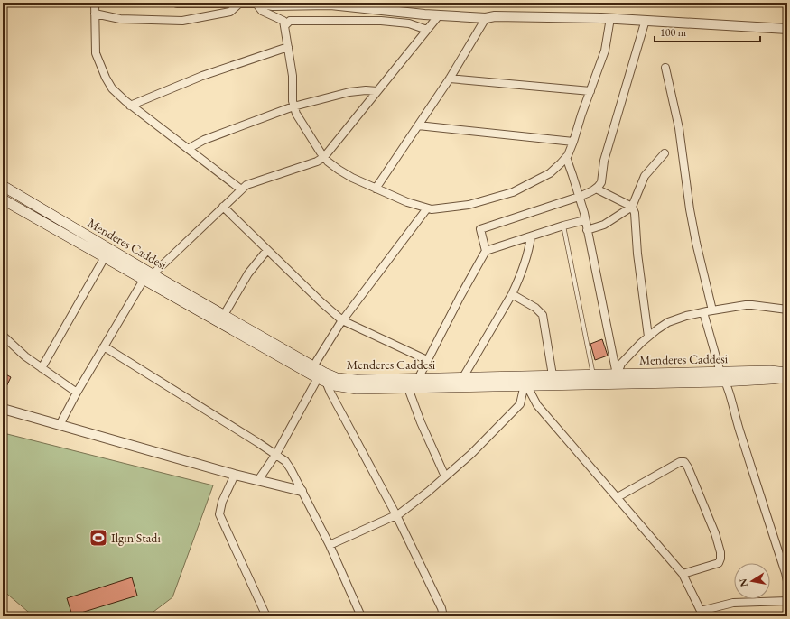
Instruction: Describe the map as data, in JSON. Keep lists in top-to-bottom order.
{
  "streets": {
    "main road": ["Menderes Caddesi"]
  },
  "places": {
    "sports": ["Ilgın Stadı"]
  },
  "scale_bar": "100 m",
  "north": "left"
}
